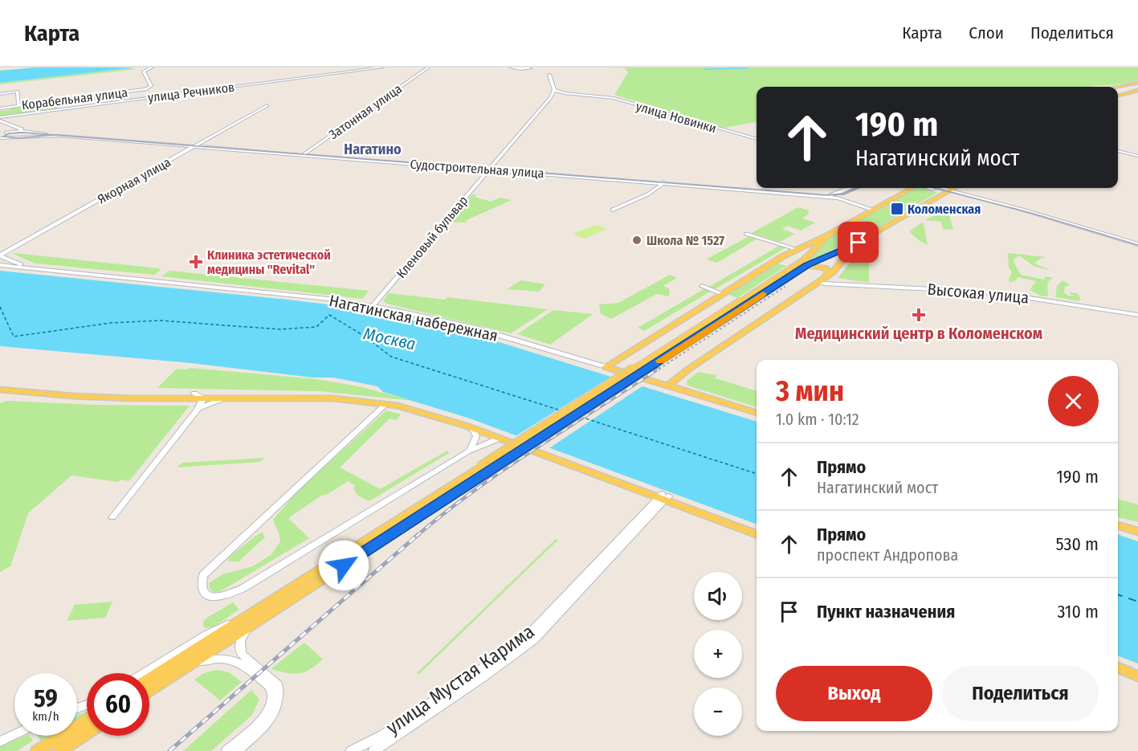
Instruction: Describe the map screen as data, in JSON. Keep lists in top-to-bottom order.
{
  "streets": {
    "main road": ["Нагатинская набережная"],
    "street": [
      "улица Речников",
      "Корабельная улица",
      "Затонная улица",
      "улица Новинки",
      "Судостроительная улица",
      "Якорная улица",
      "Кленовый бульвар",
      "Высокая улица",
      "улица Мустая Карима"
    ]
  },
  "crossings": [
    ["Затонная улица", "Судостроительная улица"],
    ["улица Новинки", "Кленовый бульвар"],
    ["Судостроительная улица", "Якорная улица"],
    ["Судостроительная улица", "Кленовый бульвар"],
    ["Кленовый бульвар", "Нагатинская набережная"]
  ],
  "districts": ["Нагатино"],
  "water": ["Москва"],
  "places": {
    "transit": ["Коломенская"],
    "other": ["Школа № 1527"],
    "health": ["Клиника эстетической медицины \"Revital\"", "Медицинский центр в Коломенском"]
  },
  "page": {
    "header": "Карта",
    "nav": ["Карта", "Слои", "Поделиться"],
    "turn": ["190 m", "Нагатинский мост"],
    "heading": ["3 мин", "1.0 km · 10:12"],
    "list": [
      {
        "name": "Прямо",
        "note": "Нагатинский мост",
        "value": "190 m"
      },
      {
        "name": "Прямо",
        "note": "проспект Андропова",
        "value": "530 m"
      },
      {
        "name": "Пункт назначения",
        "value": "310 m"
      }
    ],
    "map_buttons": ["+", "−"],
    "buttons": ["Выход", "Поделиться"],
    "speed": "59 km/h",
    "limit": "60"
  }
}
